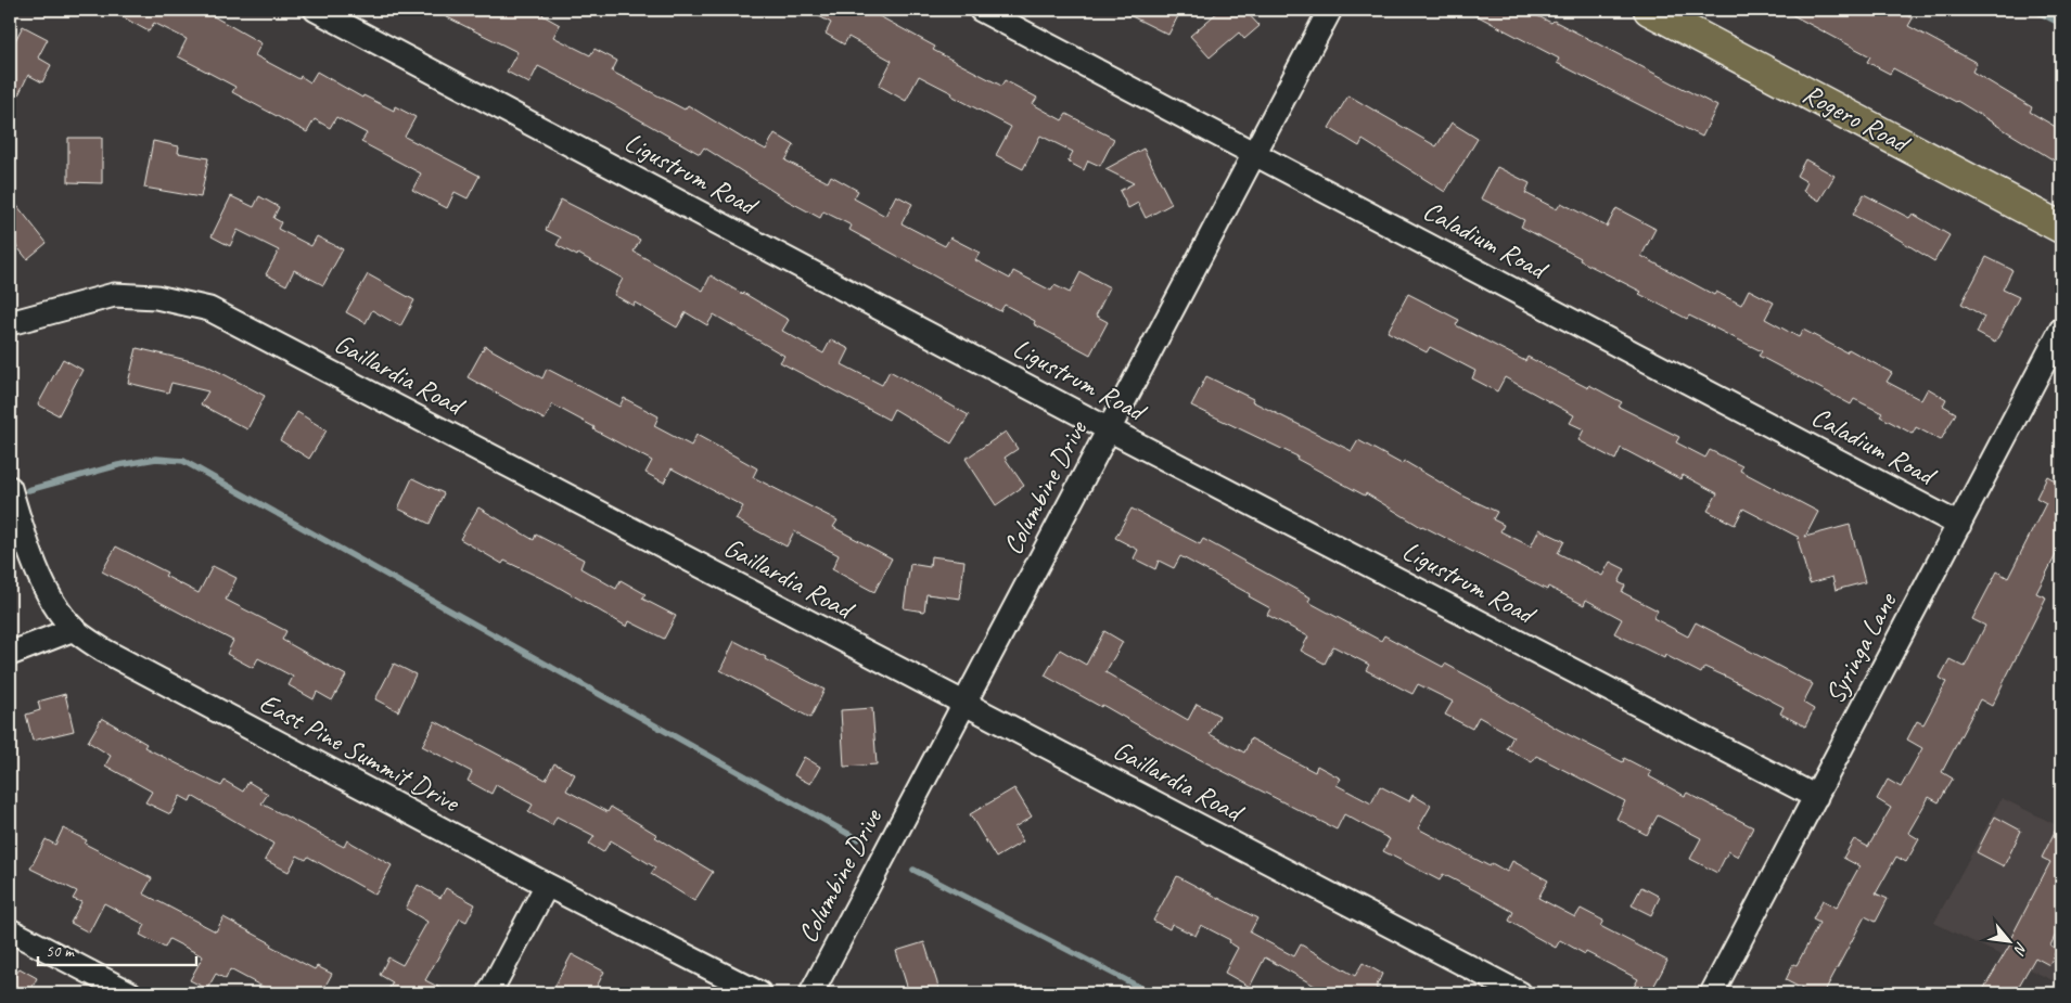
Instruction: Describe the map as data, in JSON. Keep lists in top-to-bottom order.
{
  "streets": {
    "main road": ["Rogero Road"],
    "street": [
      "Ligustrum Road",
      "Caladium Road",
      "Gaillardia Road",
      "Columbine Drive",
      "Syringa Lane",
      "East Pine Summit Drive"
    ]
  },
  "crossings": [
    ["Ligustrum Road", "Columbine Drive"],
    ["Ligustrum Road", "Syringa Lane"],
    ["Caladium Road", "Columbine Drive"],
    ["Caladium Road", "Syringa Lane"],
    ["Gaillardia Road", "Columbine Drive"]
  ],
  "scale_bar": "50 m",
  "north": "bottom right"
}
